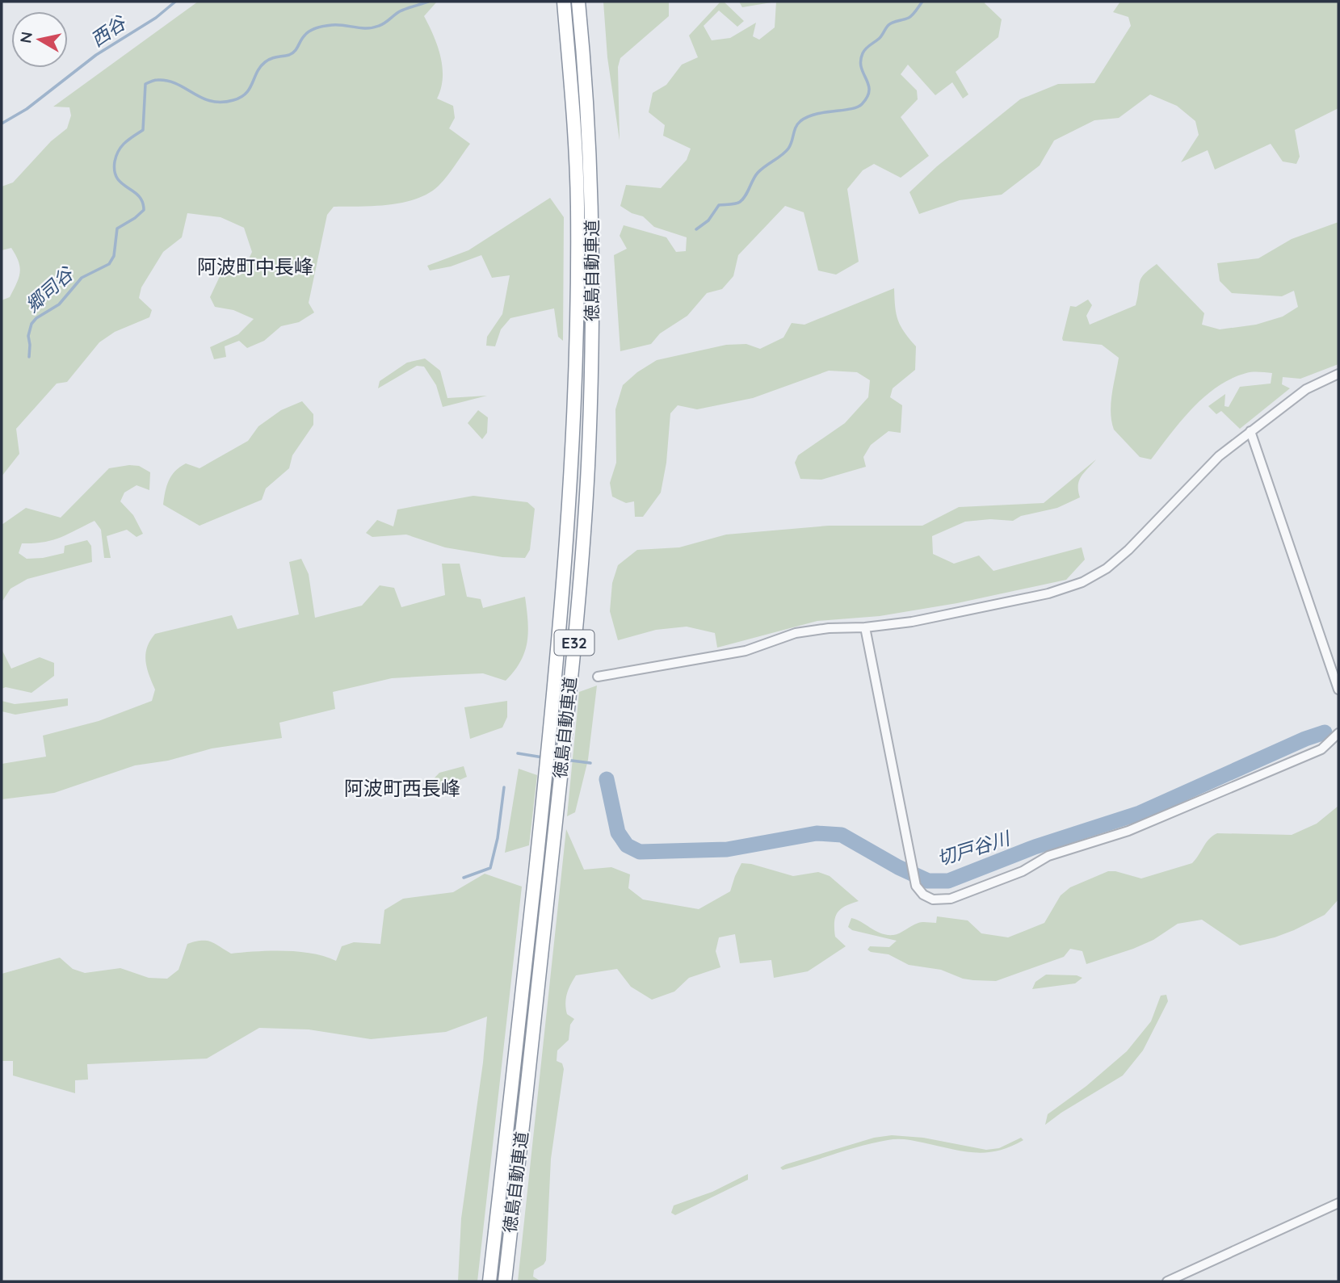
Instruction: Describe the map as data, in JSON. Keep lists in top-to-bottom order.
{
  "streets": {
    "highway": ["徳島自動車道", "E32"]
  },
  "districts": ["阿波町中長峰", "阿波町西長峰"],
  "water": ["西谷", "郷司谷", "切戸谷川"],
  "north": "left"
}
